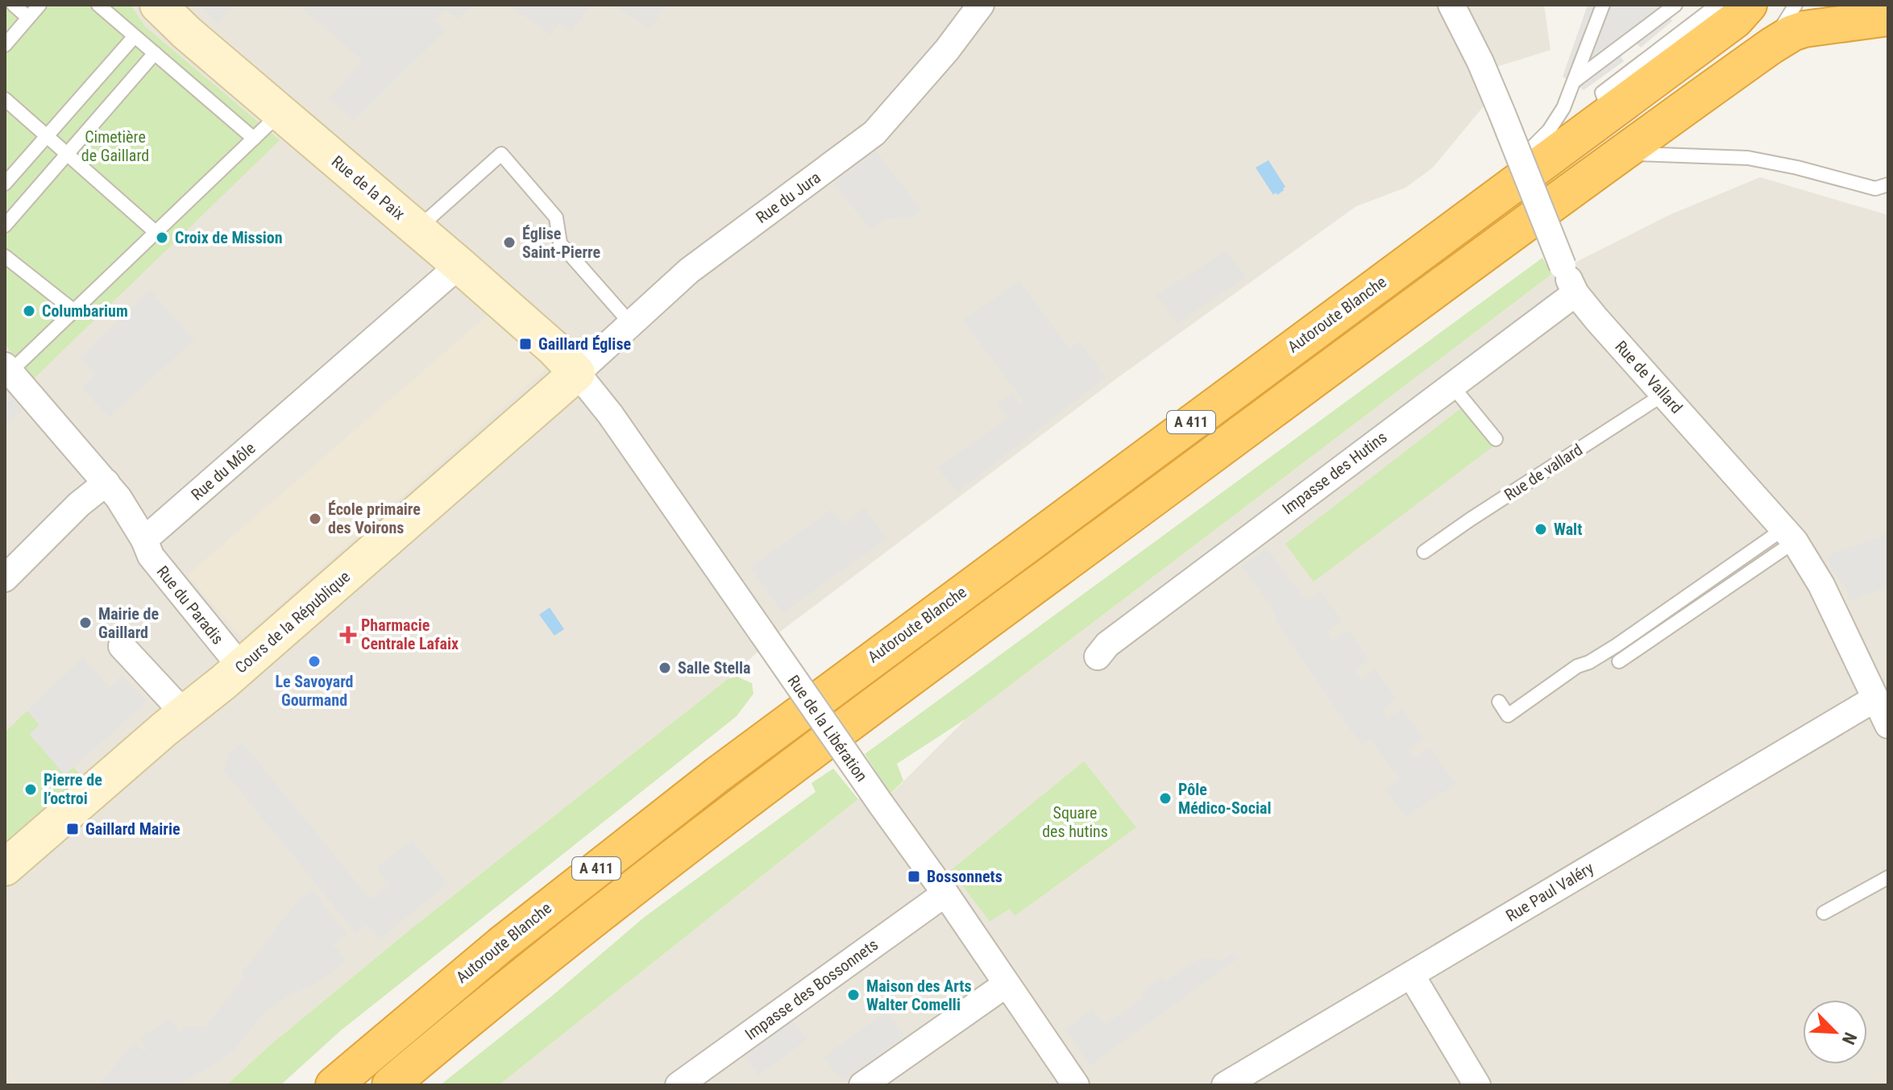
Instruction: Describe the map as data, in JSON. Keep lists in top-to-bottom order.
{
  "streets": {
    "highway": ["Autoroute Blanche", "A 411"],
    "street": [
      "Rue de la Paix",
      "Rue du Jura",
      "Rue de Vallard",
      "Rue du Môle",
      "Impasse des Hutins",
      "Rue du Paradis",
      "Cours de la République",
      "Rue de la Libération",
      "Rue Paul Valéry",
      "Impasse des Bossonnets"
    ],
    "lane": ["Rue de vallard"]
  },
  "crossings": [
    ["Rue de la Paix", "Rue du Jura"],
    ["Rue de la Paix", "Rue du Môle"],
    ["Rue de la Paix", "Cours de la République"],
    ["Rue de la Paix", "Rue de la Libération"],
    ["Rue du Jura", "Cours de la République"],
    ["Rue du Jura", "Rue de la Libération"],
    ["Rue de Vallard", "Rue de vallard"],
    ["Rue de Vallard", "Impasse des Hutins"],
    ["Rue de Vallard", "Rue Paul Valéry"],
    ["Rue du Môle", "Rue du Paradis"],
    ["Rue du Paradis", "Cours de la République"],
    ["Cours de la République", "Rue de la Libération"],
    ["Rue de la Libération", "Impasse des Bossonnets"]
  ],
  "parks": ["Cimetière de Gaillard", "Square des hutins"],
  "places": {
    "other": [
      "Croix de Mission",
      "Église Saint-Pierre",
      "Columbarium",
      "École primaire des Voirons",
      "Walt",
      "Mairie de Gaillard",
      "Le Savoyard Gourmand",
      "Salle Stella",
      "Pierre de l’octroi",
      "Pôle Médico-Social",
      "Maison des Arts Walter Comelli"
    ],
    "transit": ["Gaillard Église", "Gaillard Mairie", "Bossonnets"],
    "health": ["Pharmacie Centrale Lafaix"]
  },
  "north": "bottom right"
}
